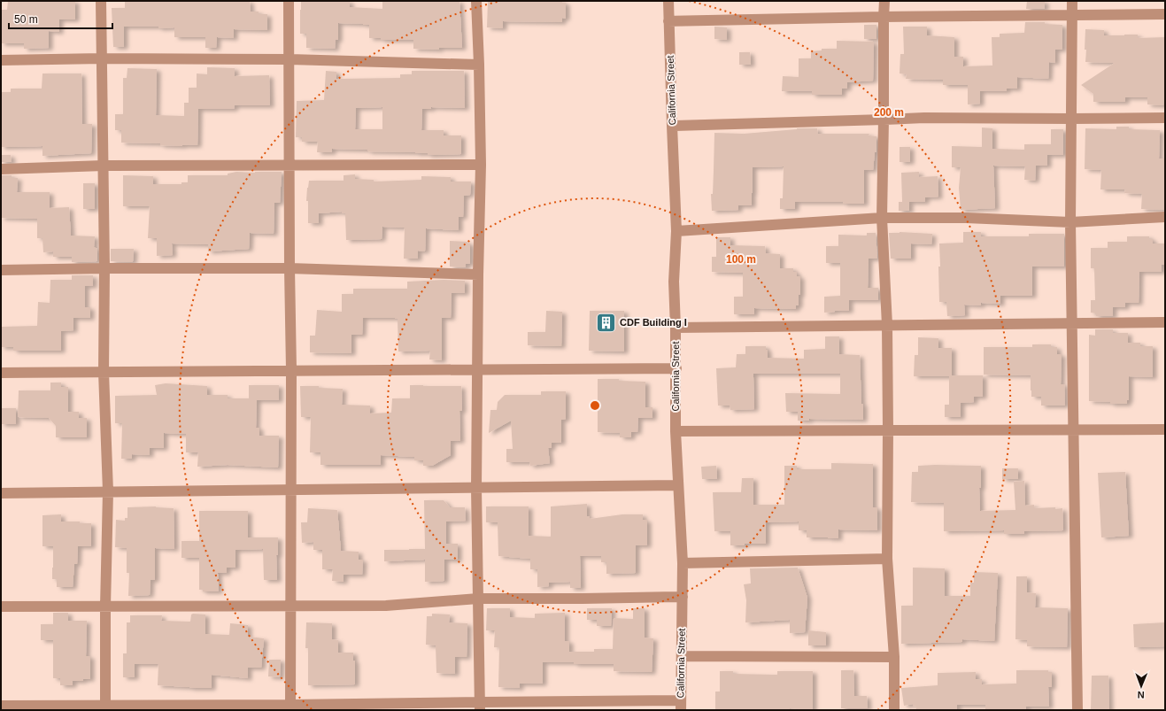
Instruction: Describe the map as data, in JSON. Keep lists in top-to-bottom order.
{
  "streets": {
    "street": ["California Street"]
  },
  "places": {
    "building": ["CDF Building I"]
  },
  "scale_bar": "50 m",
  "north": "bottom",
  "rings": ["200 m", "100 m"]
}
